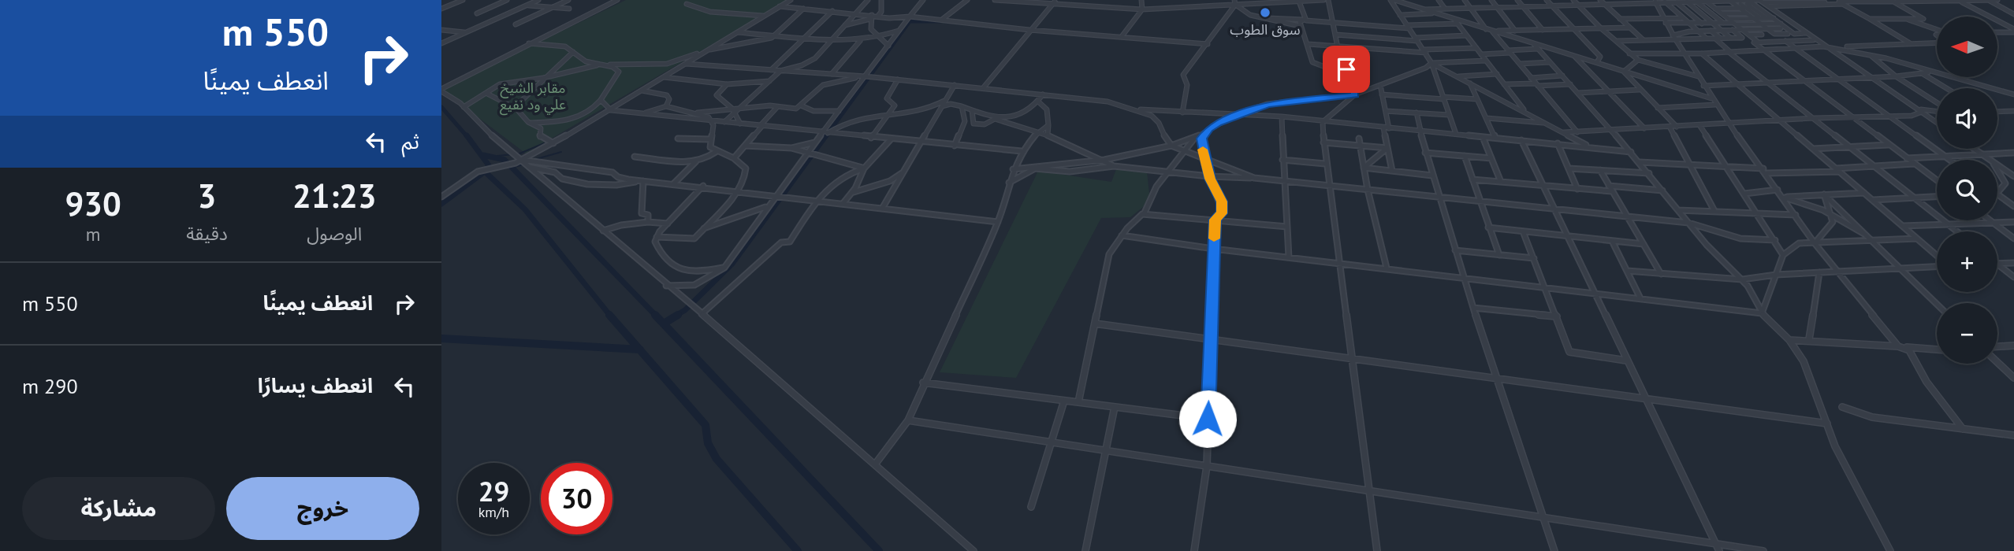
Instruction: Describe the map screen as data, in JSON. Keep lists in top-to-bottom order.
{
  "parks": ["مقابر الشيخ علي ود نفيع"],
  "places": ["سوق الطوب"],
  "north": "left",
  "page": {
    "turn": ["550 m", "انعطف يمينًا"],
    "map_buttons": ["+", "−"],
    "then": "ثم",
    "eta": [
      "21:23",
      "الوصول",
      "3",
      "دقيقة",
      "930",
      "m"
    ],
    "list": [
      {
        "name": "انعطف يمينًا",
        "value": "550 m"
      },
      {
        "name": "انعطف يسارًا",
        "value": "290 m"
      }
    ],
    "speed": "29 km/h",
    "limit": "30",
    "buttons": ["خروج", "مشاركة"]
  }
}
